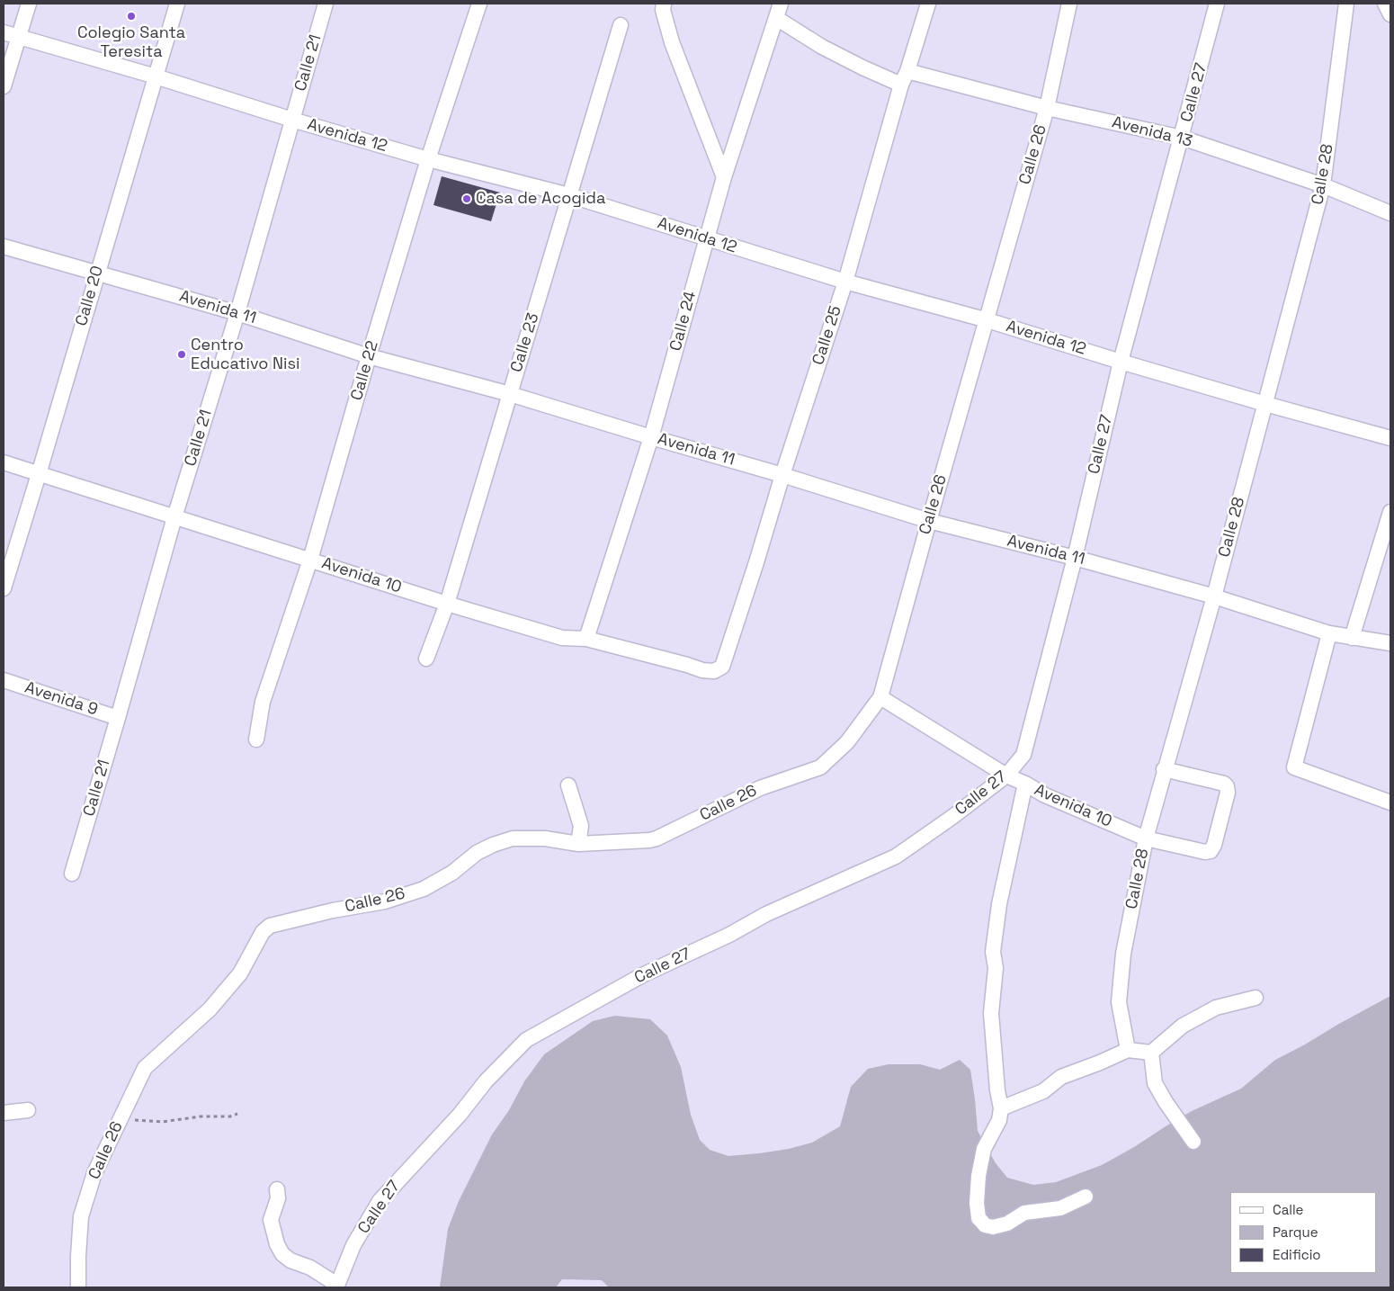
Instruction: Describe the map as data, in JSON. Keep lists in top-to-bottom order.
{
  "streets": {
    "street": [
      "Calle 21",
      "Calle 27",
      "Avenida 13",
      "Avenida 12",
      "Calle 26",
      "Calle 28",
      "Calle 20",
      "Avenida 11",
      "Calle 24",
      "Calle 25",
      "Calle 23",
      "Calle 22",
      "Avenida 10",
      "Avenida 9"
    ]
  },
  "crossings": [
    ["Calle 21", "Avenida 12"],
    ["Calle 21", "Avenida 11"],
    ["Calle 21", "Avenida 10"],
    ["Calle 21", "Avenida 9"],
    ["Calle 27", "Avenida 13"],
    ["Calle 27", "Avenida 12"],
    ["Calle 27", "Avenida 11"],
    ["Calle 27", "Avenida 10"],
    ["Avenida 13", "Calle 26"],
    ["Avenida 13", "Calle 28"],
    ["Avenida 13", "Calle 24"],
    ["Avenida 13", "Calle 25"],
    ["Avenida 12", "Calle 26"],
    ["Avenida 12", "Calle 28"],
    ["Avenida 12", "Calle 20"],
    ["Avenida 12", "Calle 24"],
    ["Avenida 12", "Calle 25"],
    ["Avenida 12", "Calle 23"],
    ["Avenida 12", "Calle 22"],
    ["Calle 26", "Avenida 11"],
    ["Calle 26", "Avenida 10"],
    ["Calle 28", "Avenida 11"],
    ["Calle 28", "Avenida 10"],
    ["Calle 20", "Avenida 11"],
    ["Calle 20", "Avenida 10"],
    ["Avenida 11", "Calle 24"],
    ["Avenida 11", "Calle 25"],
    ["Avenida 11", "Calle 23"],
    ["Avenida 11", "Calle 22"],
    ["Calle 24", "Avenida 10"],
    ["Calle 25", "Avenida 10"],
    ["Calle 23", "Avenida 10"],
    ["Calle 22", "Avenida 10"]
  ],
  "places": ["Colegio Santa Teresita", "Casa de Acogida", "Centro Educativo Nisi"],
  "legend": ["Calle", "Parque", "Edificio"]
}
